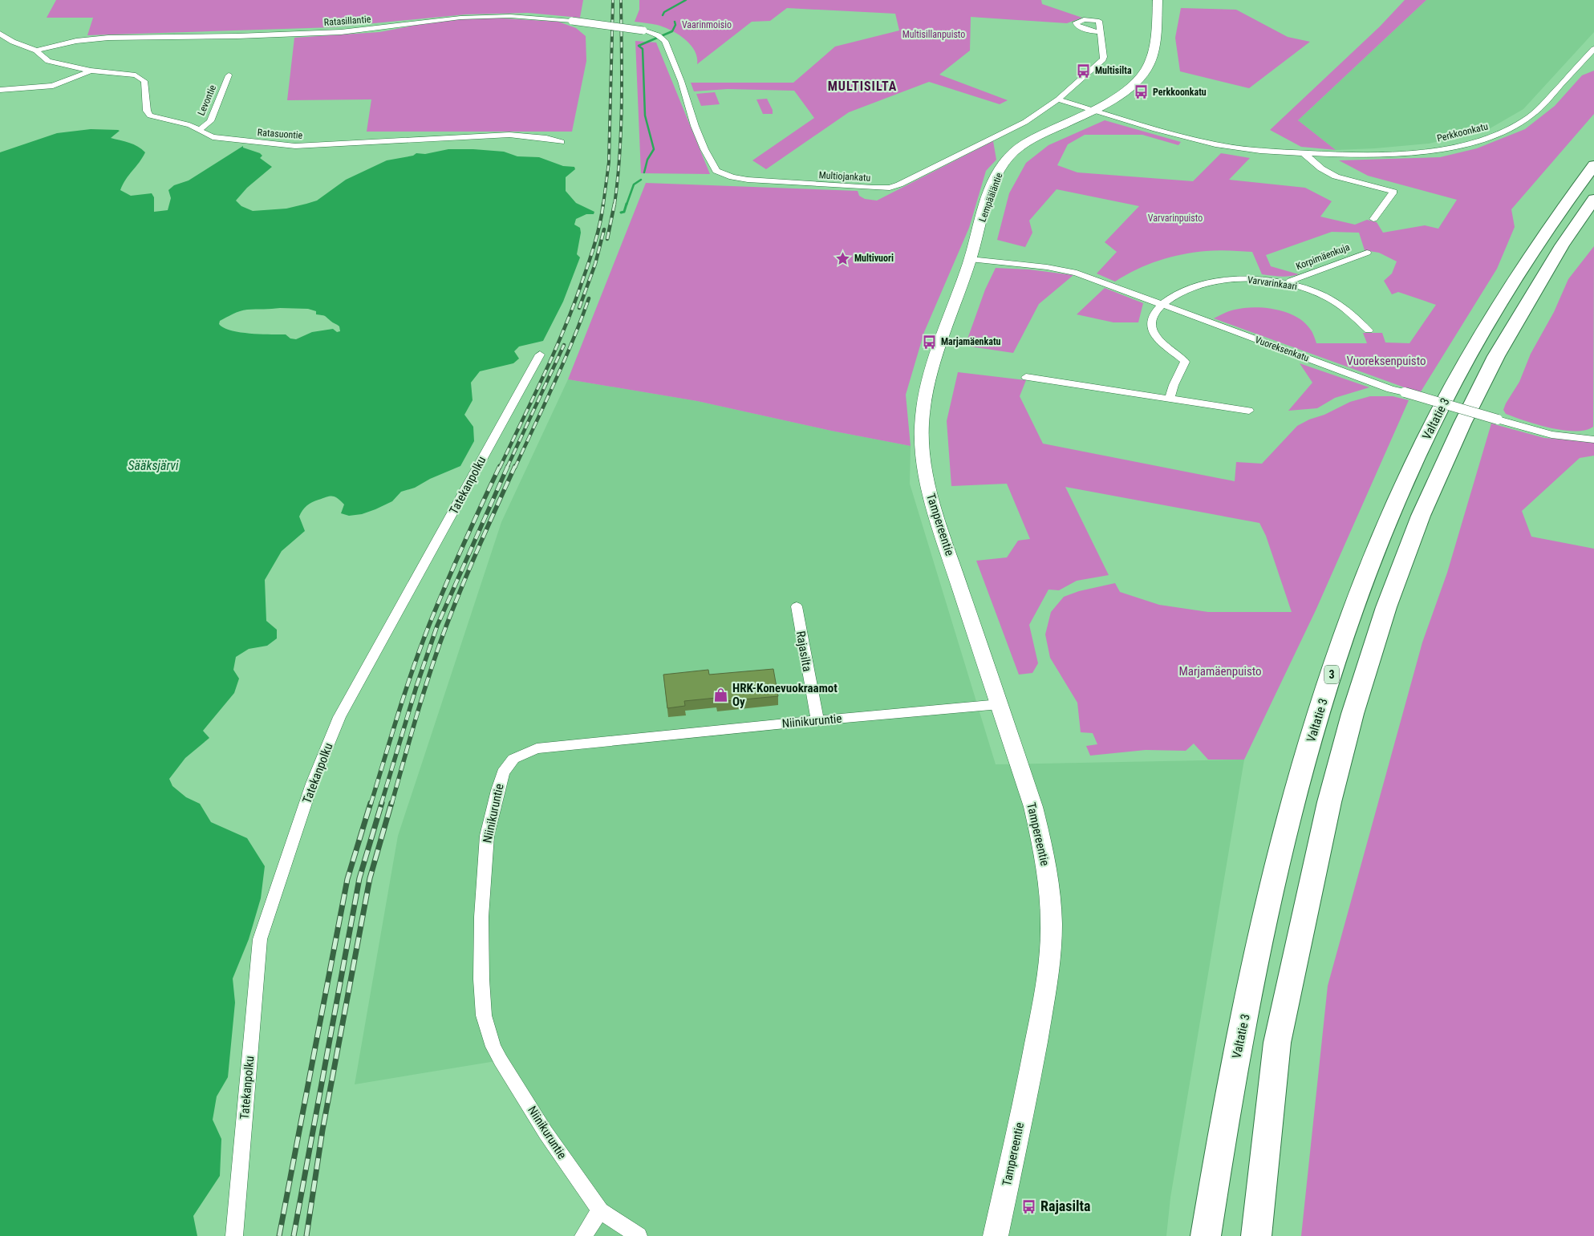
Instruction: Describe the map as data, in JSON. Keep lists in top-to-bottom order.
{
  "streets": {
    "highway": ["Valtatie 3", "3"],
    "main road": ["Lempääläntie", "Tampereentie"],
    "street": [
      "Ratasillantie",
      "Levontie",
      "Perkkoonkatu",
      "Ratasuontie",
      "Multiojankatu",
      "Korpimäenkuja",
      "Varvarinkaari",
      "Vuoreksenkatu",
      "Tatekanpolku",
      "Rajasilta",
      "Niinikuruntie"
    ]
  },
  "crossings": [
    ["Ratasillantie", "Ratasuontie"],
    ["Ratasillantie", "Multiojankatu"],
    ["Levontie", "Ratasuontie"],
    ["Perkkoonkatu", "Lempääläntie"],
    ["Lempääläntie", "Vuoreksenkatu"],
    ["Lempääläntie", "Tampereentie"],
    ["Korpimäenkuja", "Varvarinkaari"],
    ["Varvarinkaari", "Vuoreksenkatu"],
    ["Tampereentie", "Niinikuruntie"],
    ["Rajasilta", "Niinikuruntie"]
  ],
  "districts": ["MULTISILTA"],
  "water": ["Sääksjärvi"],
  "parks": [
    "Vaarinmoisio",
    "Multisillanpuisto",
    "Varvarinpuisto",
    "Vuoreksenpuisto",
    "Marjamäenpuisto"
  ],
  "places": {
    "bus stop": [
      "Multisilta",
      "Perkkoonkatu",
      "Marjamäenkatu",
      "Rajasilta"
    ],
    "place": ["Multivuori"],
    "shop": ["HRK-Konevuokraamot Oy"]
  }
}
